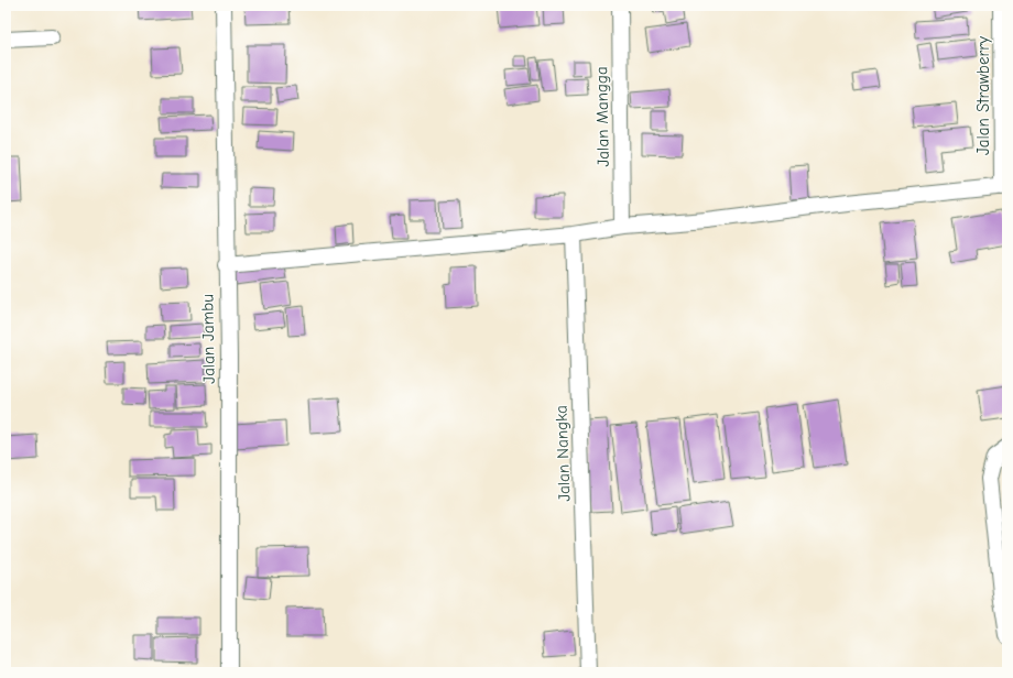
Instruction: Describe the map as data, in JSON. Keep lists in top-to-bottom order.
{
  "streets": {
    "street": [
      "Jalan Strawberry",
      "Jalan Mangga",
      "Jalan Jambu",
      "Jalan Nangka"
    ]
  }
}
